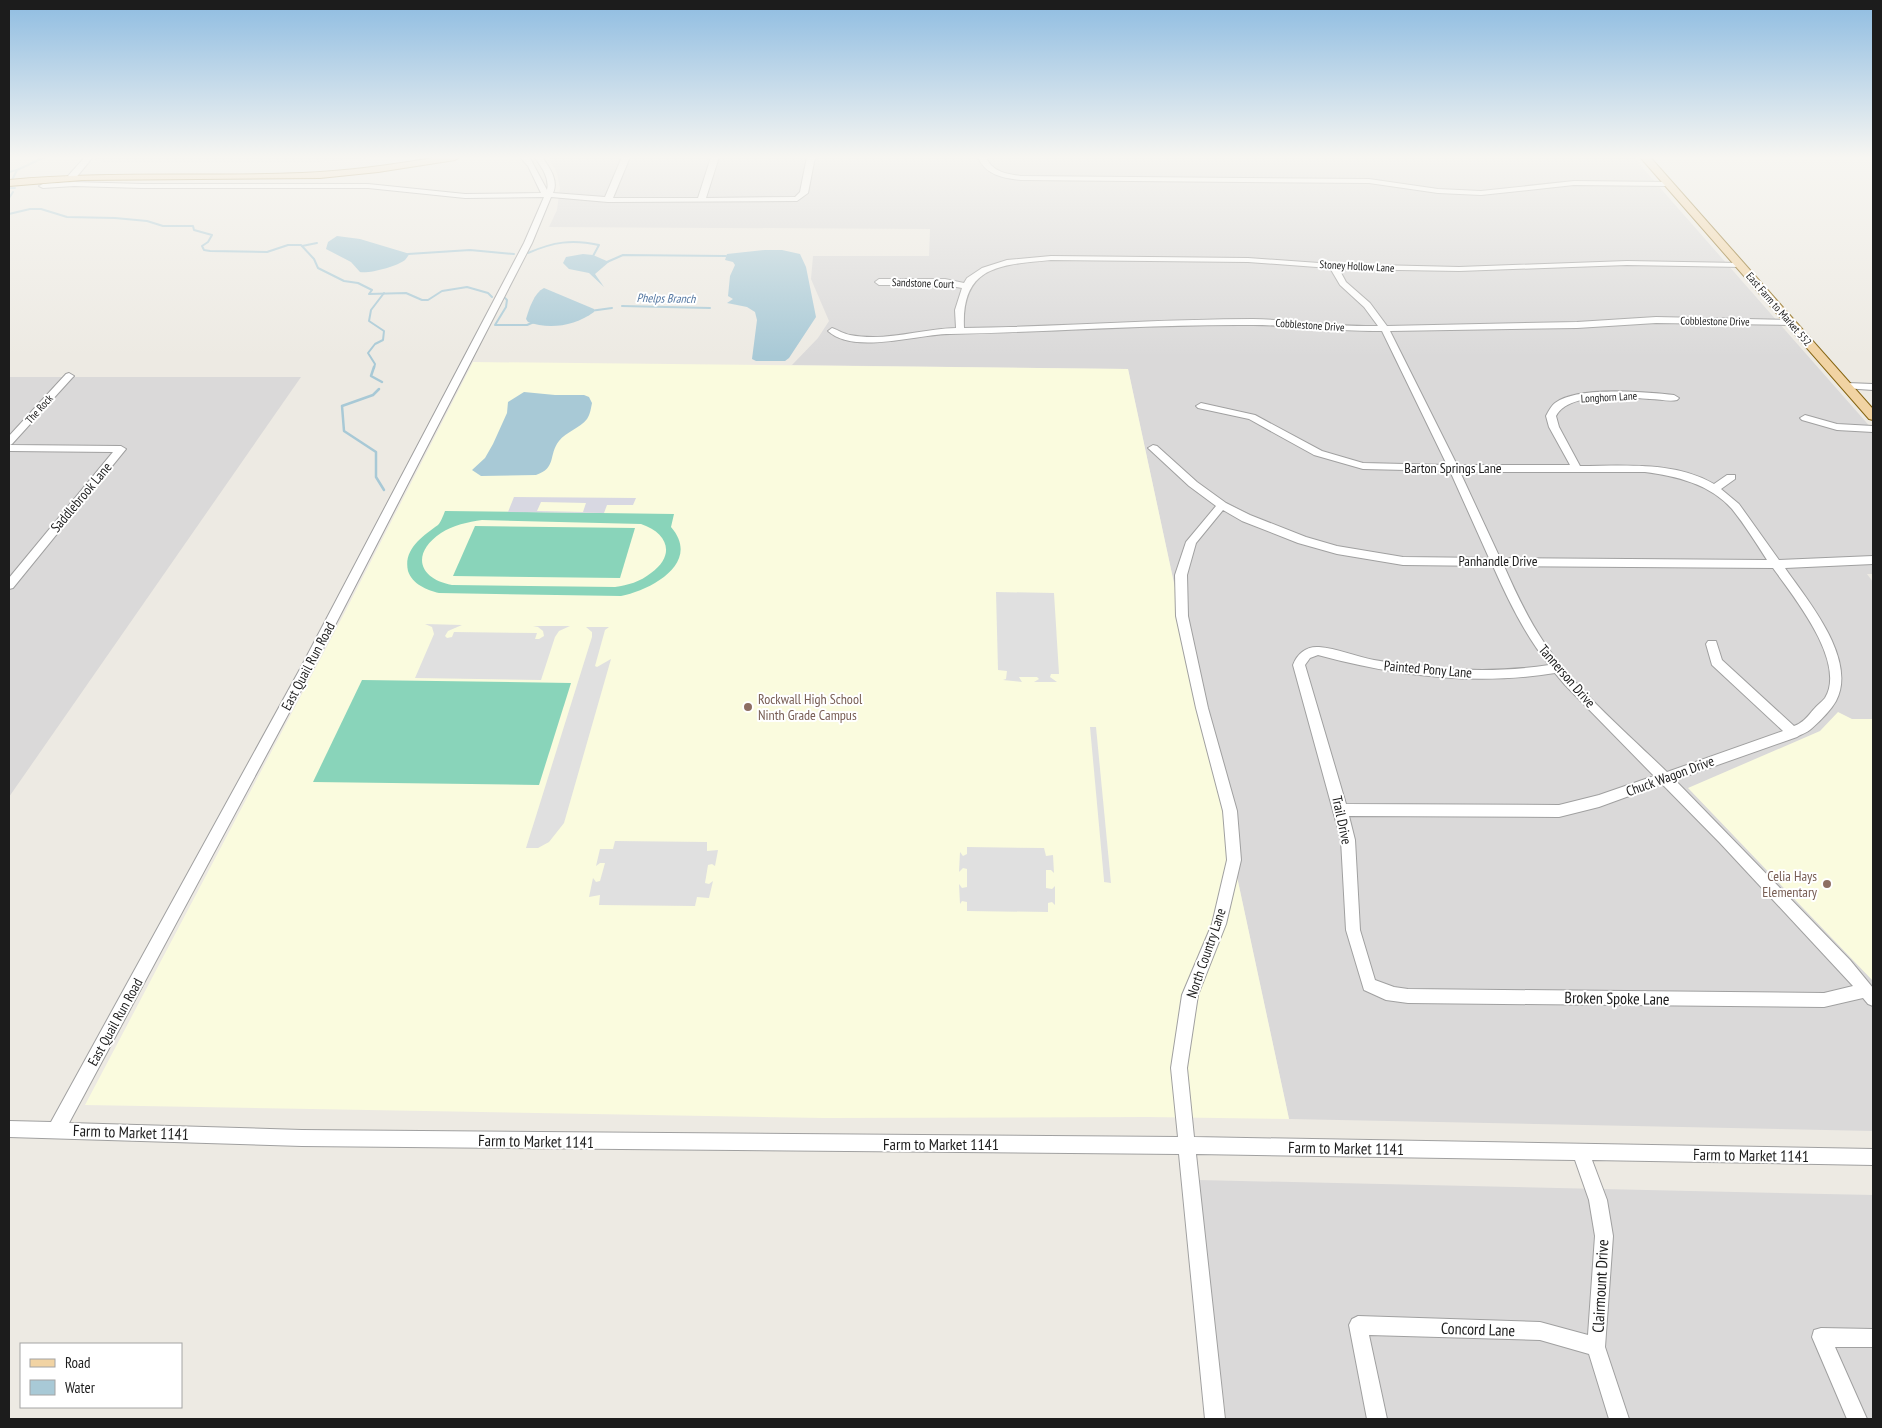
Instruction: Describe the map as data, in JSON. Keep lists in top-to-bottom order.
{
  "streets": {
    "main road": ["East Farm to Market 552"],
    "street": [
      "Stoney Hollow Lane",
      "Sandstone Court",
      "Cobblestone Drive",
      "Longhorn Lane",
      "The Rock",
      "Barton Springs Lane",
      "Saddlebrook Lane",
      "Panhandle Drive",
      "East Quail Run Road",
      "Painted Pony Lane",
      "Tannerson Drive",
      "Chuck Wagon Drive",
      "Trail Drive",
      "North Country Lane",
      "Broken Spoke Lane",
      "Farm to Market 1141",
      "Clairmount Drive",
      "Concord Lane"
    ]
  },
  "crossings": [
    ["Stoney Hollow Lane", "Sandstone Court"],
    ["Stoney Hollow Lane", "East Farm to Market 552"],
    ["Stoney Hollow Lane", "Tannerson Drive"],
    ["East Farm to Market 552", "Cobblestone Drive"],
    ["Cobblestone Drive", "Tannerson Drive"],
    ["Longhorn Lane", "Barton Springs Lane"],
    ["Barton Springs Lane", "Panhandle Drive"],
    ["Barton Springs Lane", "Tannerson Drive"],
    ["Barton Springs Lane", "Chuck Wagon Drive"],
    ["Panhandle Drive", "Tannerson Drive"],
    ["Panhandle Drive", "Chuck Wagon Drive"],
    ["Panhandle Drive", "North Country Lane"],
    ["East Quail Run Road", "Farm to Market 1141"],
    ["Painted Pony Lane", "Tannerson Drive"],
    ["Painted Pony Lane", "Trail Drive"],
    ["Tannerson Drive", "Chuck Wagon Drive"],
    ["Tannerson Drive", "Broken Spoke Lane"],
    ["Chuck Wagon Drive", "Trail Drive"],
    ["Trail Drive", "Broken Spoke Lane"],
    ["North Country Lane", "Farm to Market 1141"],
    ["Farm to Market 1141", "Clairmount Drive"],
    ["Clairmount Drive", "Concord Lane"]
  ],
  "water": ["Phelps Branch"],
  "places": ["Rockwall High School Ninth Grade Campus", "Celia Hays Elementary"],
  "legend": ["Road", "Water"]
}
